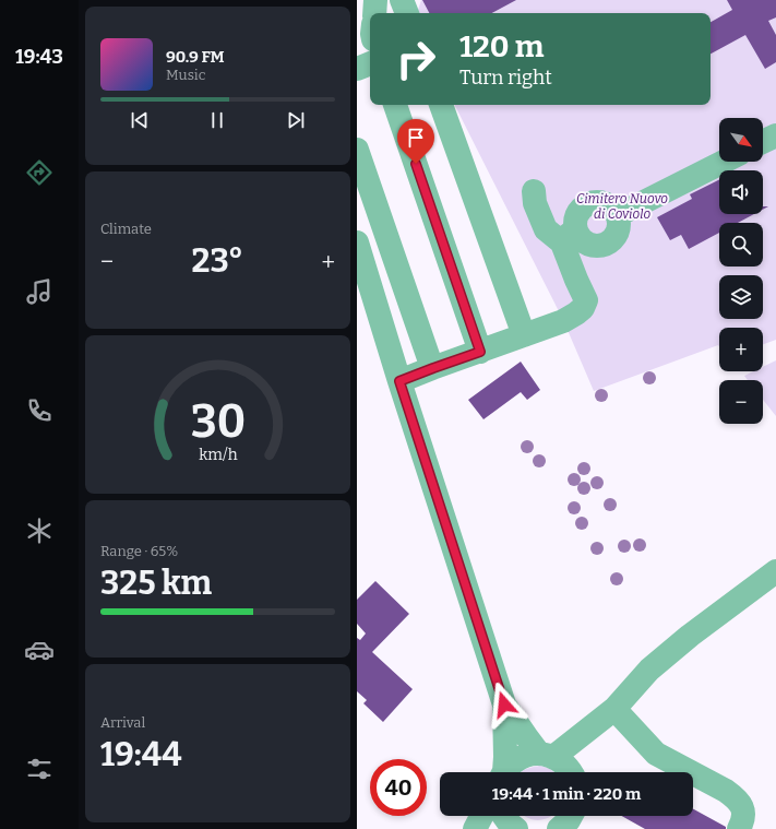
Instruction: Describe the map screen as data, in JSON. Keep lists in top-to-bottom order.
{
  "parks": ["Cimitero Nuovo di Coviolo"],
  "north": "bottom right",
  "page": {
    "tabs": "19:43",
    "turn": ["120 m", "Turn right"],
    "song": ["90.9 FM", "Music"],
    "map_buttons": ["+", "−"],
    "tile": [
      "Climate",
      ["Range · 65%", "325 km"],
      ["Arrival", "19:44"]
    ],
    "heat": ["−", "23°", "+"],
    "limit": "40",
    "trip": "19:44 · 1 min · 220 m",
    "gauge": ["30", "km/h"]
  }
}
